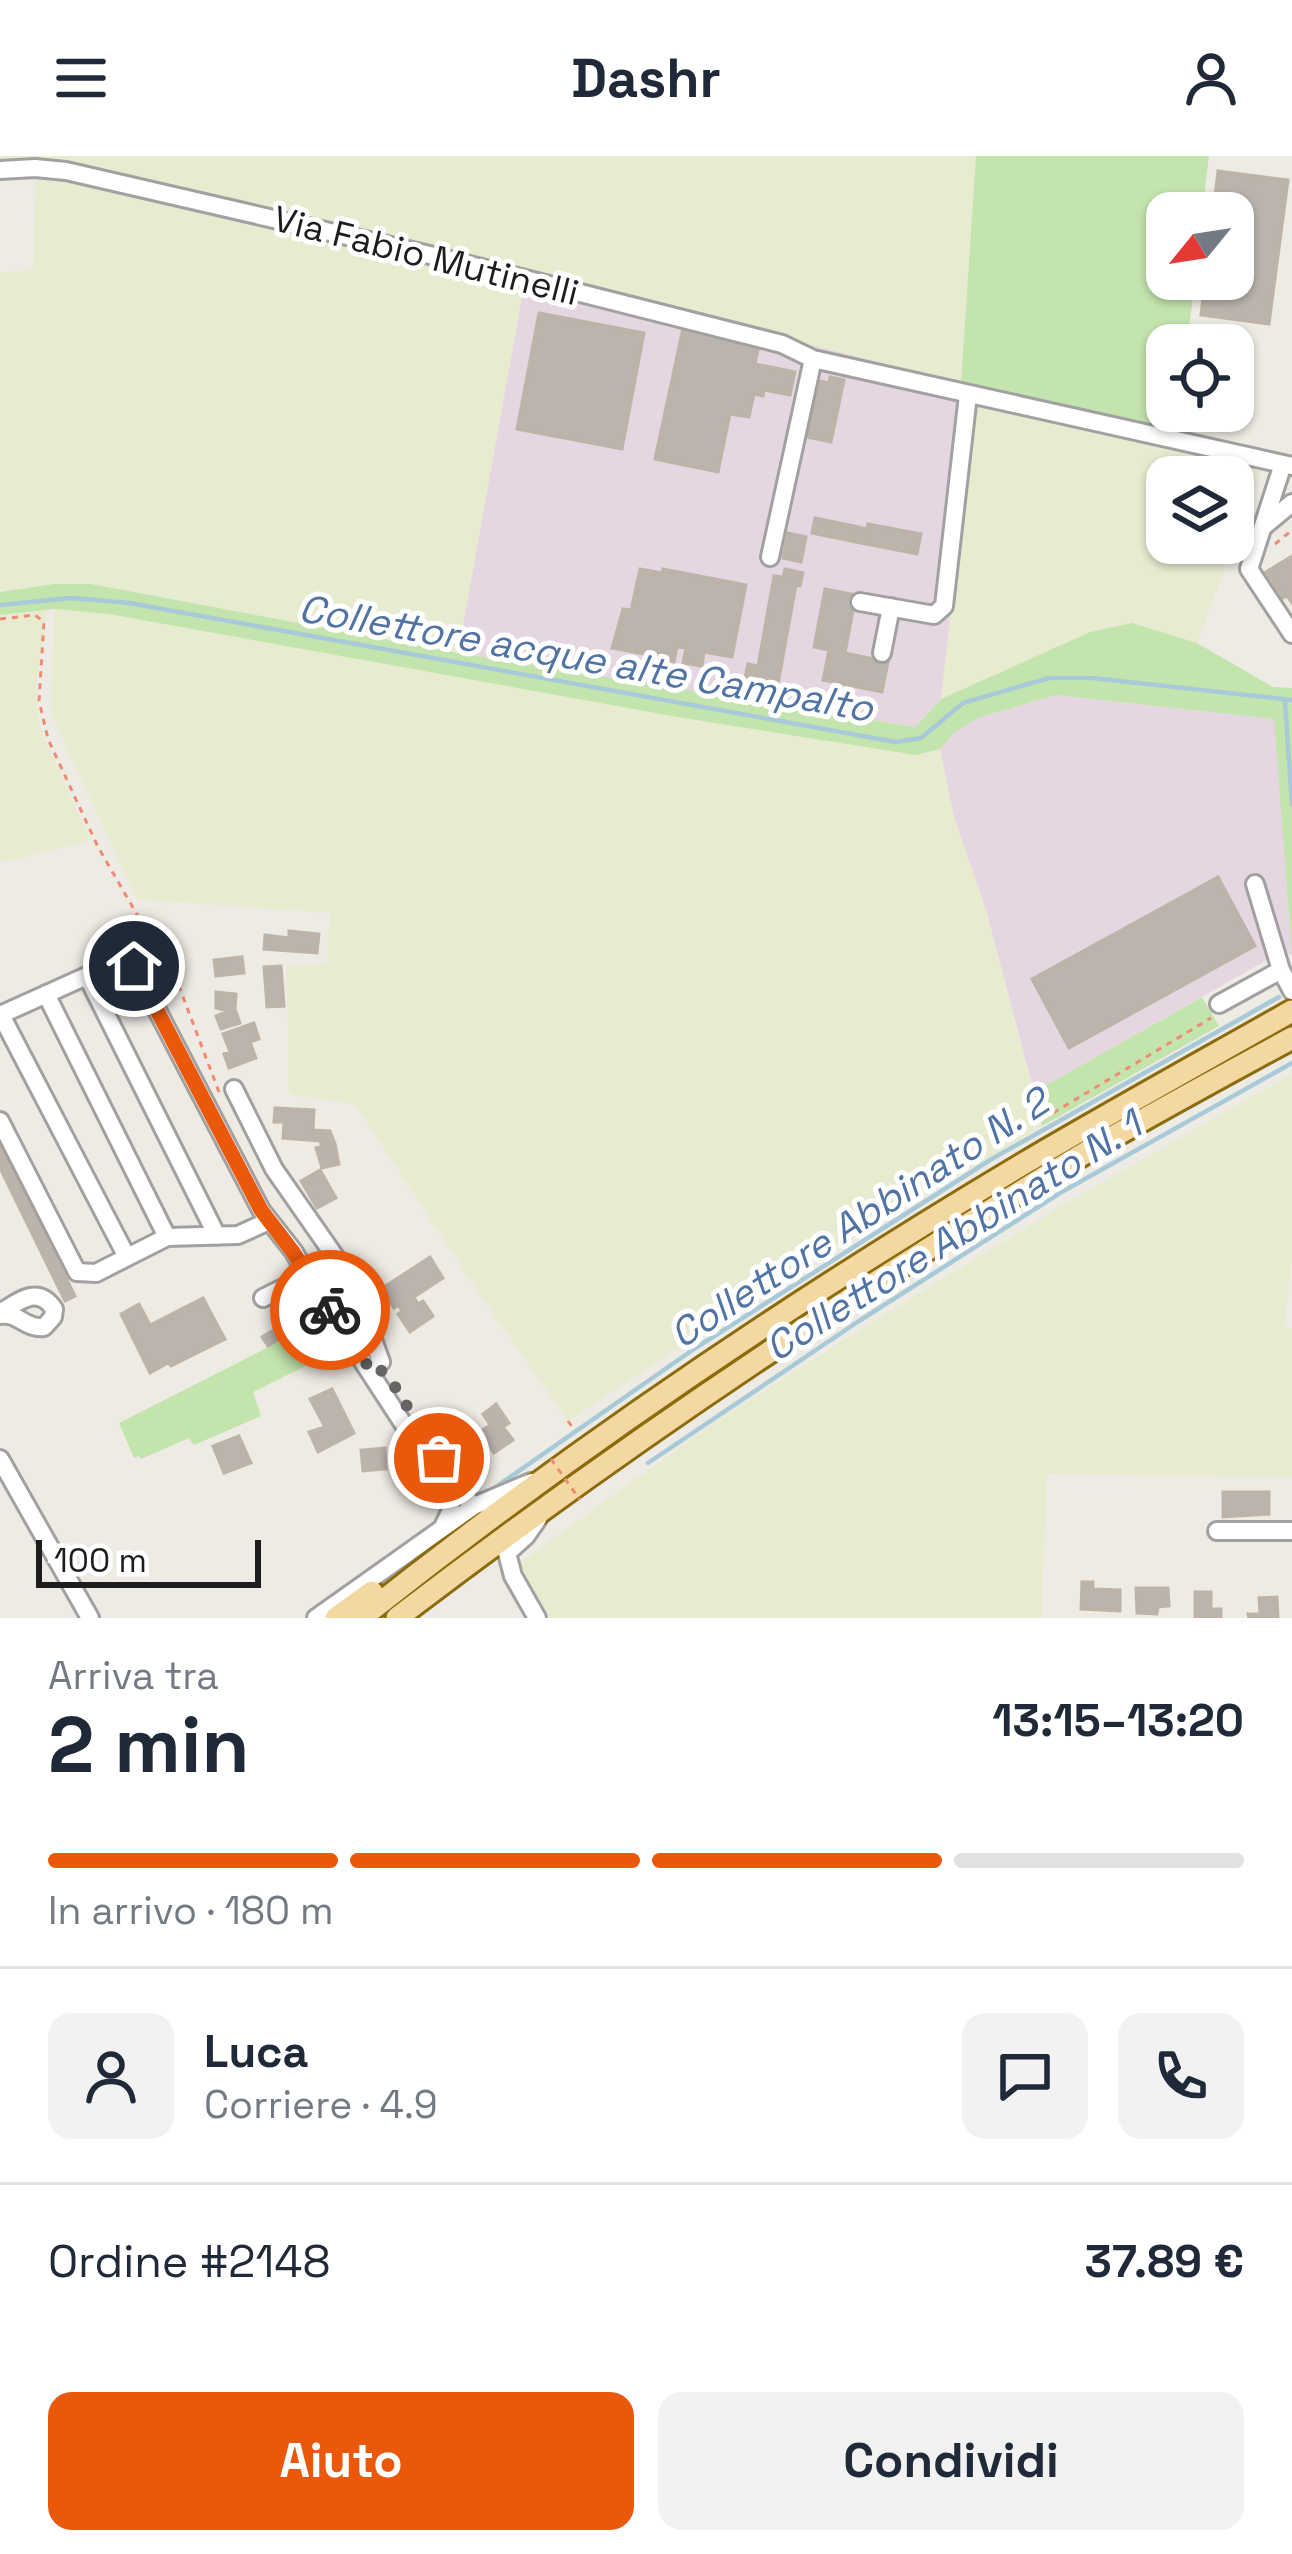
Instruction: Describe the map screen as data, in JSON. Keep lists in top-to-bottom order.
{
  "streets": {
    "street": ["Via Fabio Mutinelli"]
  },
  "water": ["Collettore acque alte Campalto", "Collettore Abbinato N. 2", "Collettore Abbinato N. 1"],
  "scale_bar": "100 m",
  "north": "bottom left",
  "page": {
    "header": "Dashr",
    "scale": "100 m",
    "heading": ["2 min", "Arriva tra", "13:15–13:20"],
    "panel": [
      "Luca",
      "Corriere · 4.9",
      "Ordine #2148",
      "37.89 €"
    ],
    "bar": "In arrivo · 180 m",
    "buttons": ["Aiuto", "Condividi"]
  }
}
